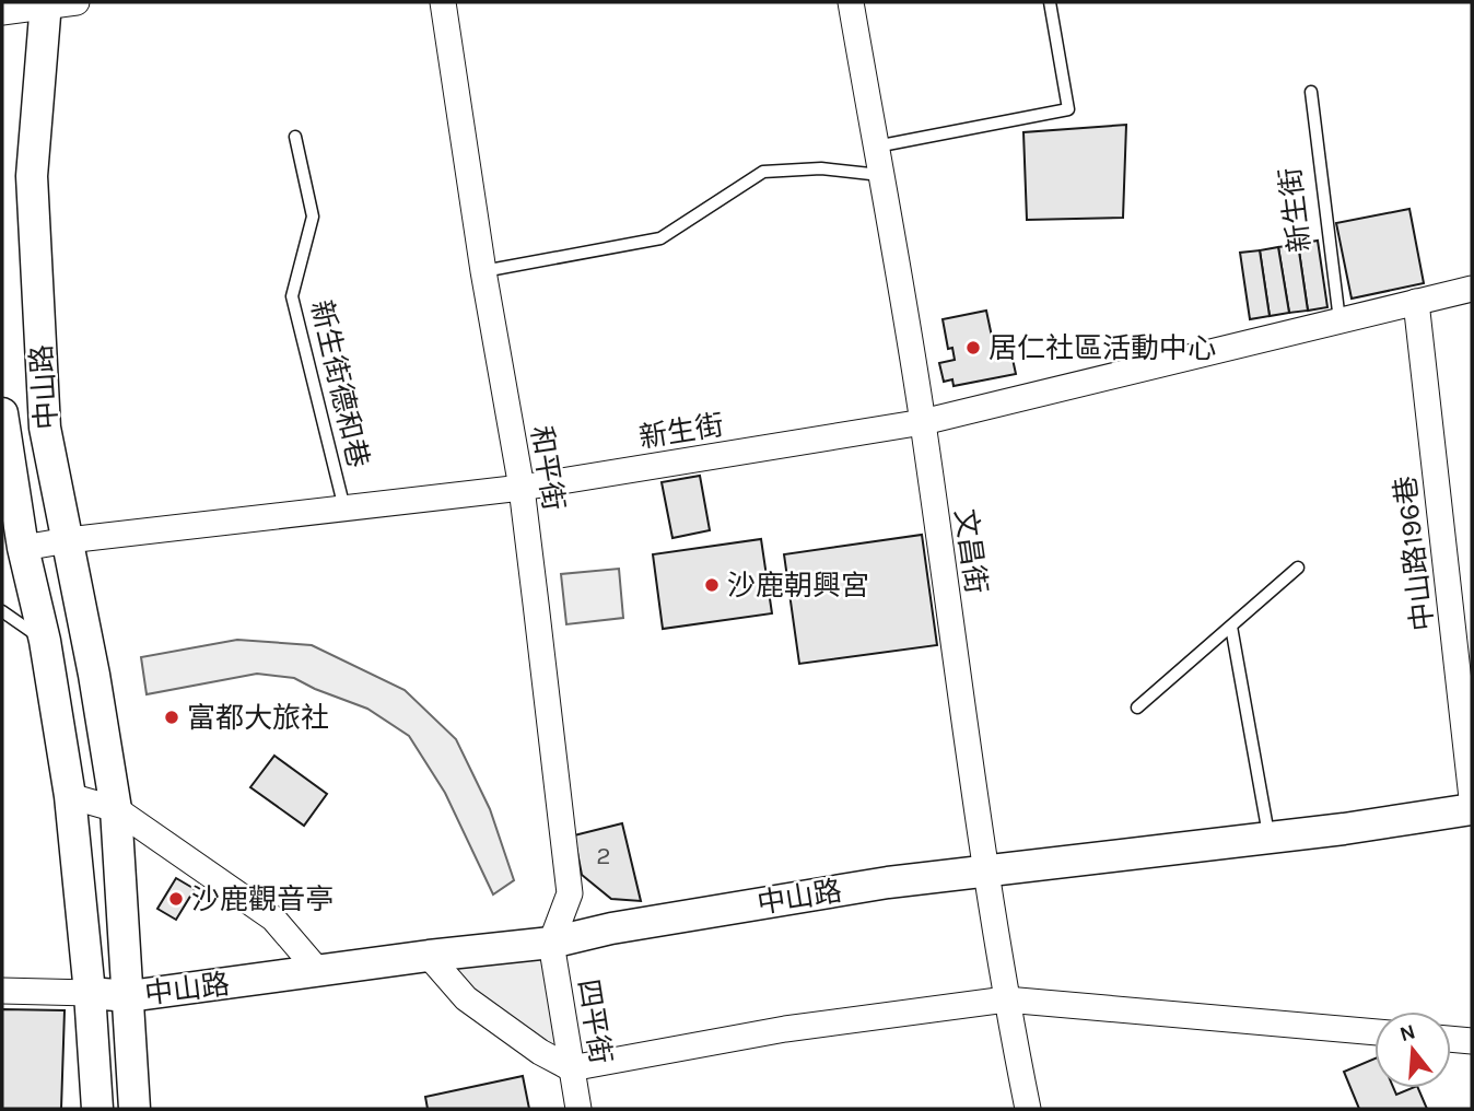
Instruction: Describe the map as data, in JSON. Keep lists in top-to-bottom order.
{
  "streets": {
    "street": [
      "新生街",
      "中山路",
      "和平街",
      "文昌街",
      "中山路196巷",
      "四平街"
    ],
    "lane": ["新生街德和巷"]
  },
  "crossings": [
    ["新生街", "新生街德和巷"],
    ["新生街", "中山路"],
    ["新生街", "和平街"],
    ["新生街", "文昌街"],
    ["新生街", "中山路196巷"],
    ["中山路", "和平街"],
    ["中山路", "文昌街"],
    ["中山路", "四平街"],
    ["和平街", "四平街"]
  ],
  "places": [
    "居仁社區活動中心",
    "沙鹿朝興宮",
    "富都大旅社",
    "沙鹿觀音亭"
  ],
  "house_numbers": ["2"],
  "north": "top"
}
